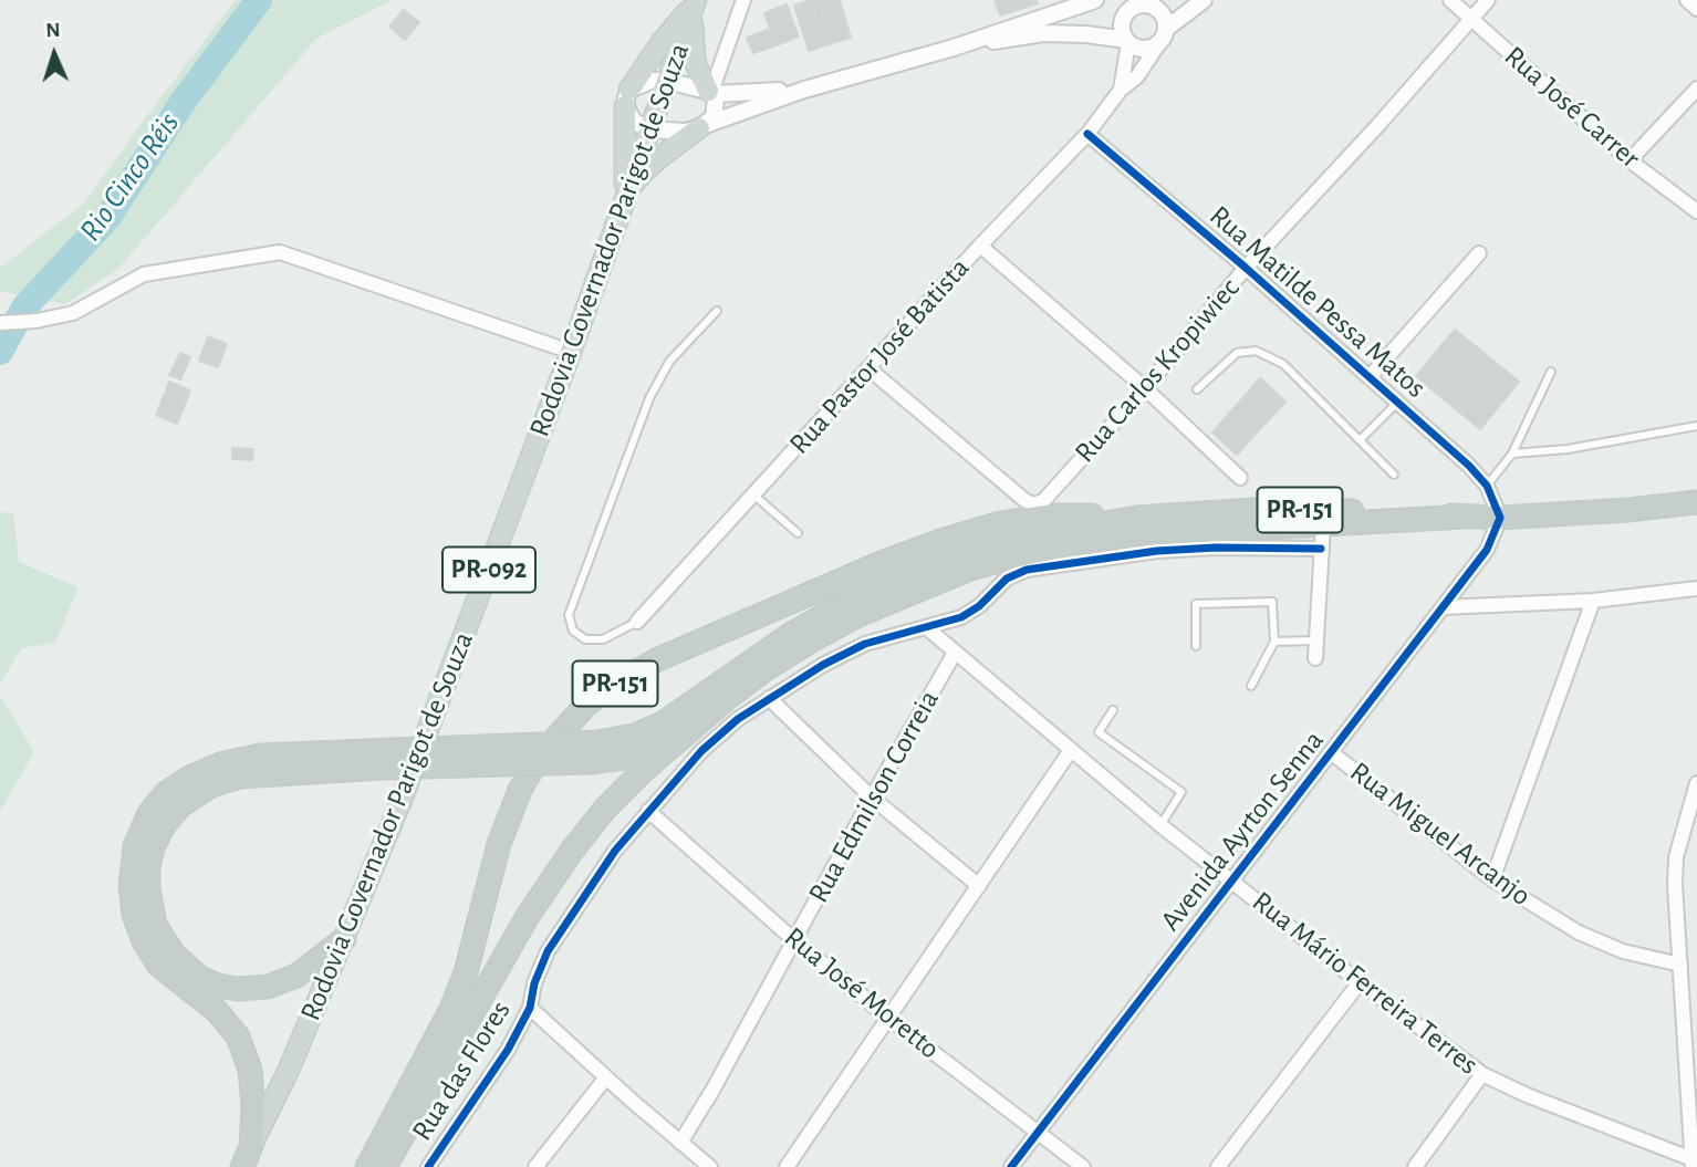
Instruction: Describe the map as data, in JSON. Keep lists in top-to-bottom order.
{
  "streets": {
    "highway": ["PR-151"],
    "main road": ["Rodovia Governador Parigot de Souza", "PR-092"],
    "street": [
      "Rua José Carrer",
      "Rua Matilde Pessa Matos",
      "Rua Pastor José Batista",
      "Rua Carlos Kropiwiec",
      "Rua Edmilson Correia",
      "Avenida Ayrton Senna",
      "Rua Miguel Arcanjo",
      "Rua Mário Ferreira Terres",
      "Rua José Moretto",
      "Rua das Flores"
    ]
  },
  "crossings": [
    ["Rua José Carrer", "Rua Carlos Kropiwiec"],
    ["Rodovia Governador Parigot de Souza", "PR-151"],
    ["Rua Matilde Pessa Matos", "Rua Pastor José Batista"],
    ["Rua Matilde Pessa Matos", "Rua Carlos Kropiwiec"],
    ["Rua Matilde Pessa Matos", "PR-151"],
    ["Rua Matilde Pessa Matos", "Avenida Ayrton Senna"],
    ["Rua Pastor José Batista", "Rua Carlos Kropiwiec"],
    ["PR-151", "Avenida Ayrton Senna"],
    ["Rua Edmilson Correia", "Rua Mário Ferreira Terres"],
    ["Rua Edmilson Correia", "Rua José Moretto"],
    ["Avenida Ayrton Senna", "Rua Miguel Arcanjo"],
    ["Avenida Ayrton Senna", "Rua Mário Ferreira Terres"],
    ["Avenida Ayrton Senna", "Rua José Moretto"],
    ["Rua Mário Ferreira Terres", "Rua das Flores"],
    ["Rua José Moretto", "Rua das Flores"]
  ],
  "water": ["Rio Cinco Réis"],
  "north": "top"
}
